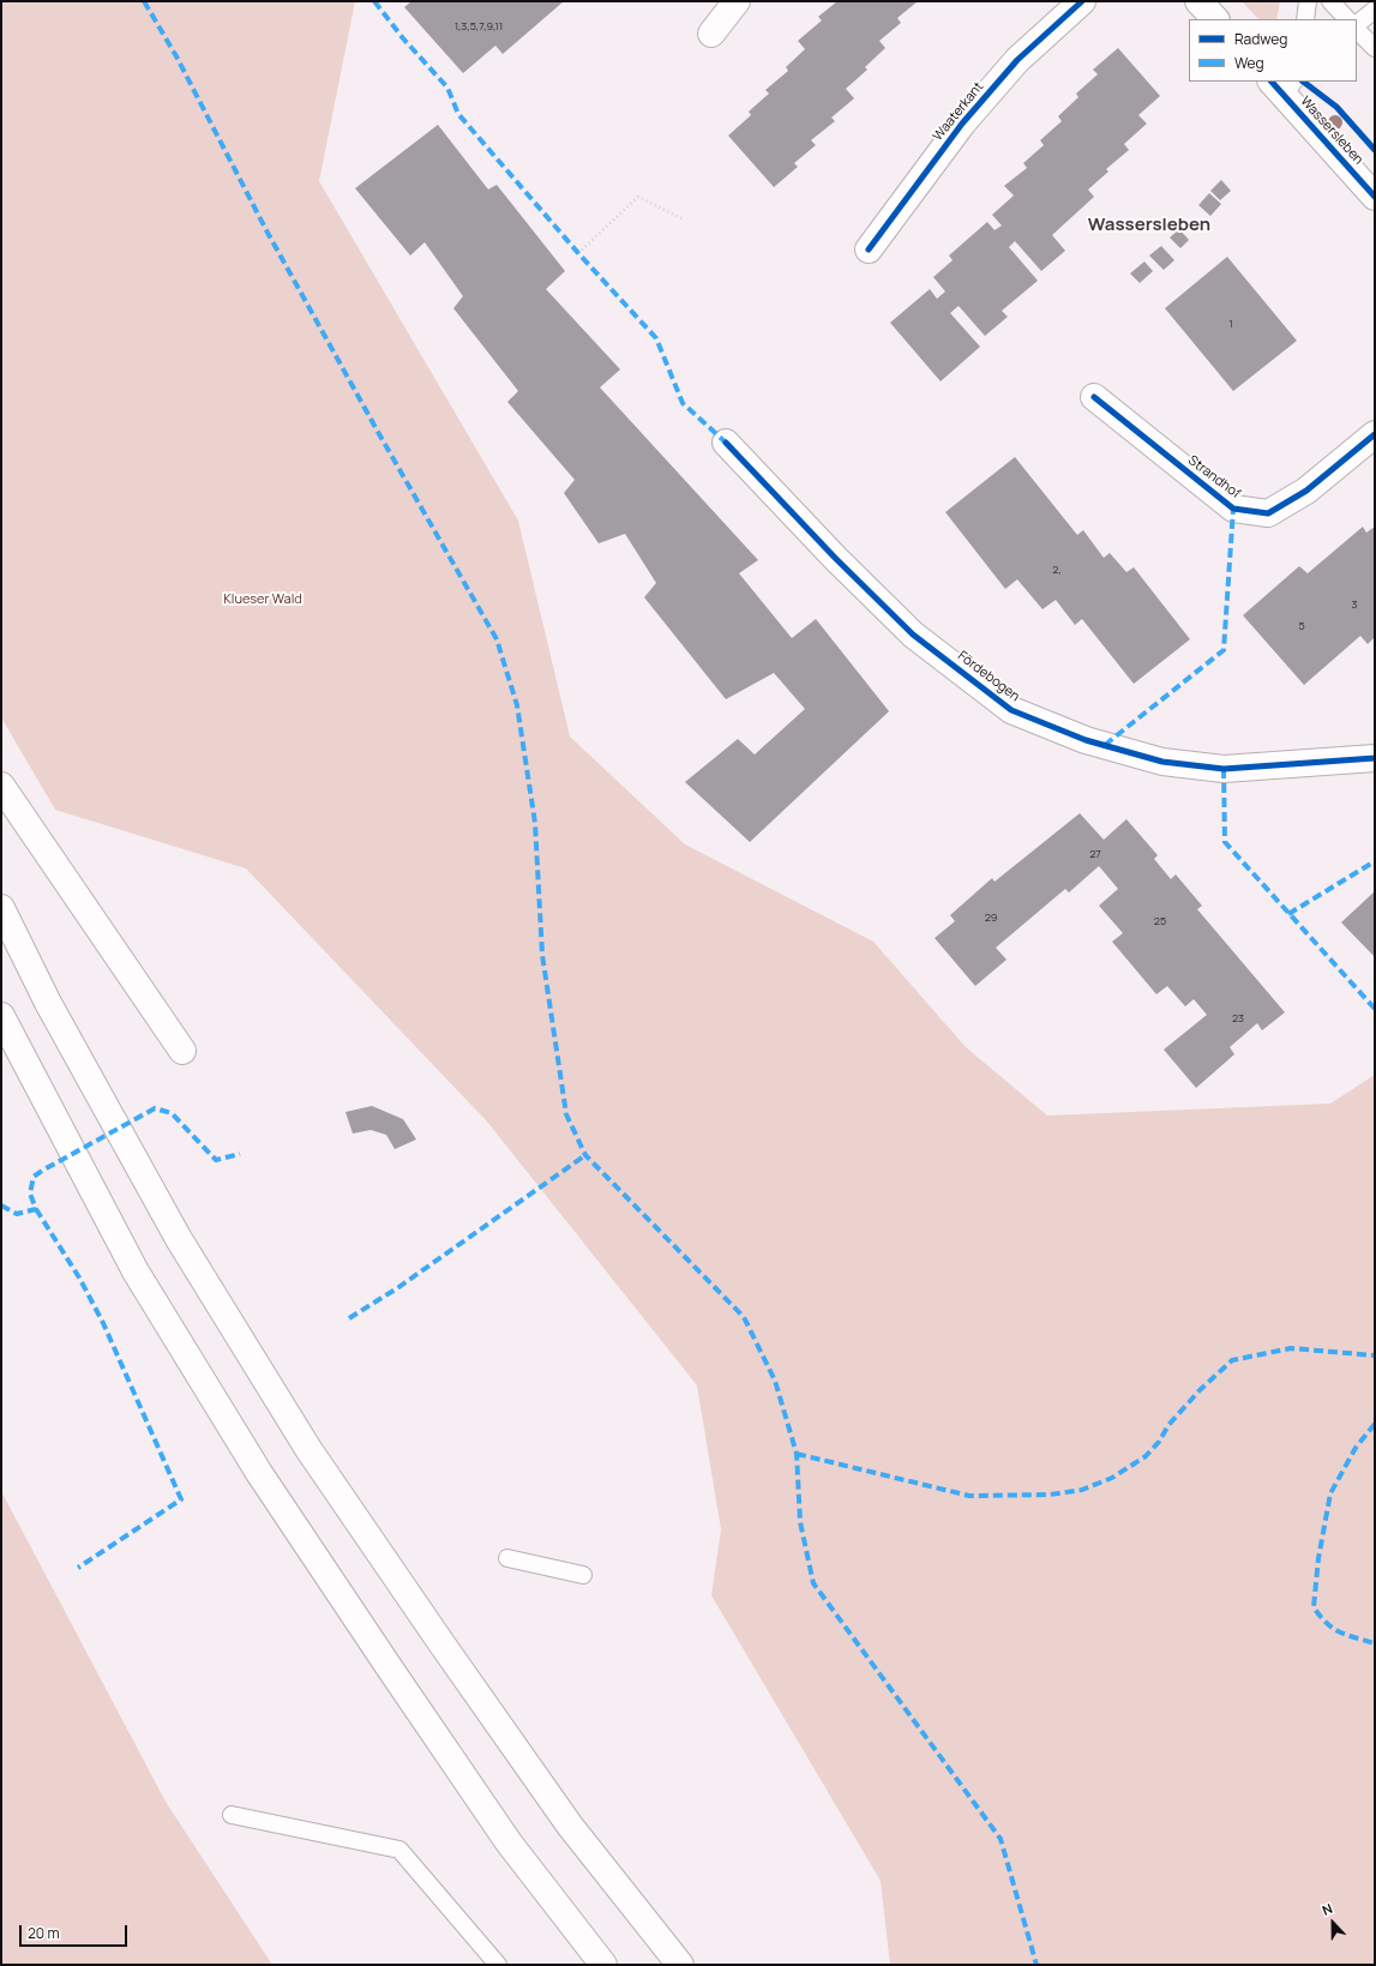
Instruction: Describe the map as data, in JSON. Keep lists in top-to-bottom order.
{
  "streets": {
    "main road": [
      "Waaterkant",
      "Wassersleben",
      "Strandhof",
      "Fördebogen"
    ]
  },
  "districts": ["Wassersleben"],
  "parks": ["Klueser Wald"],
  "house_numbers": [
    "1,3,5,7,9,11",
    "1",
    "2,",
    "3",
    "5",
    "27",
    "29",
    "25",
    "23"
  ],
  "legend": ["Radweg", "Weg"],
  "scale_bar": "20 m",
  "north": "top"
}
